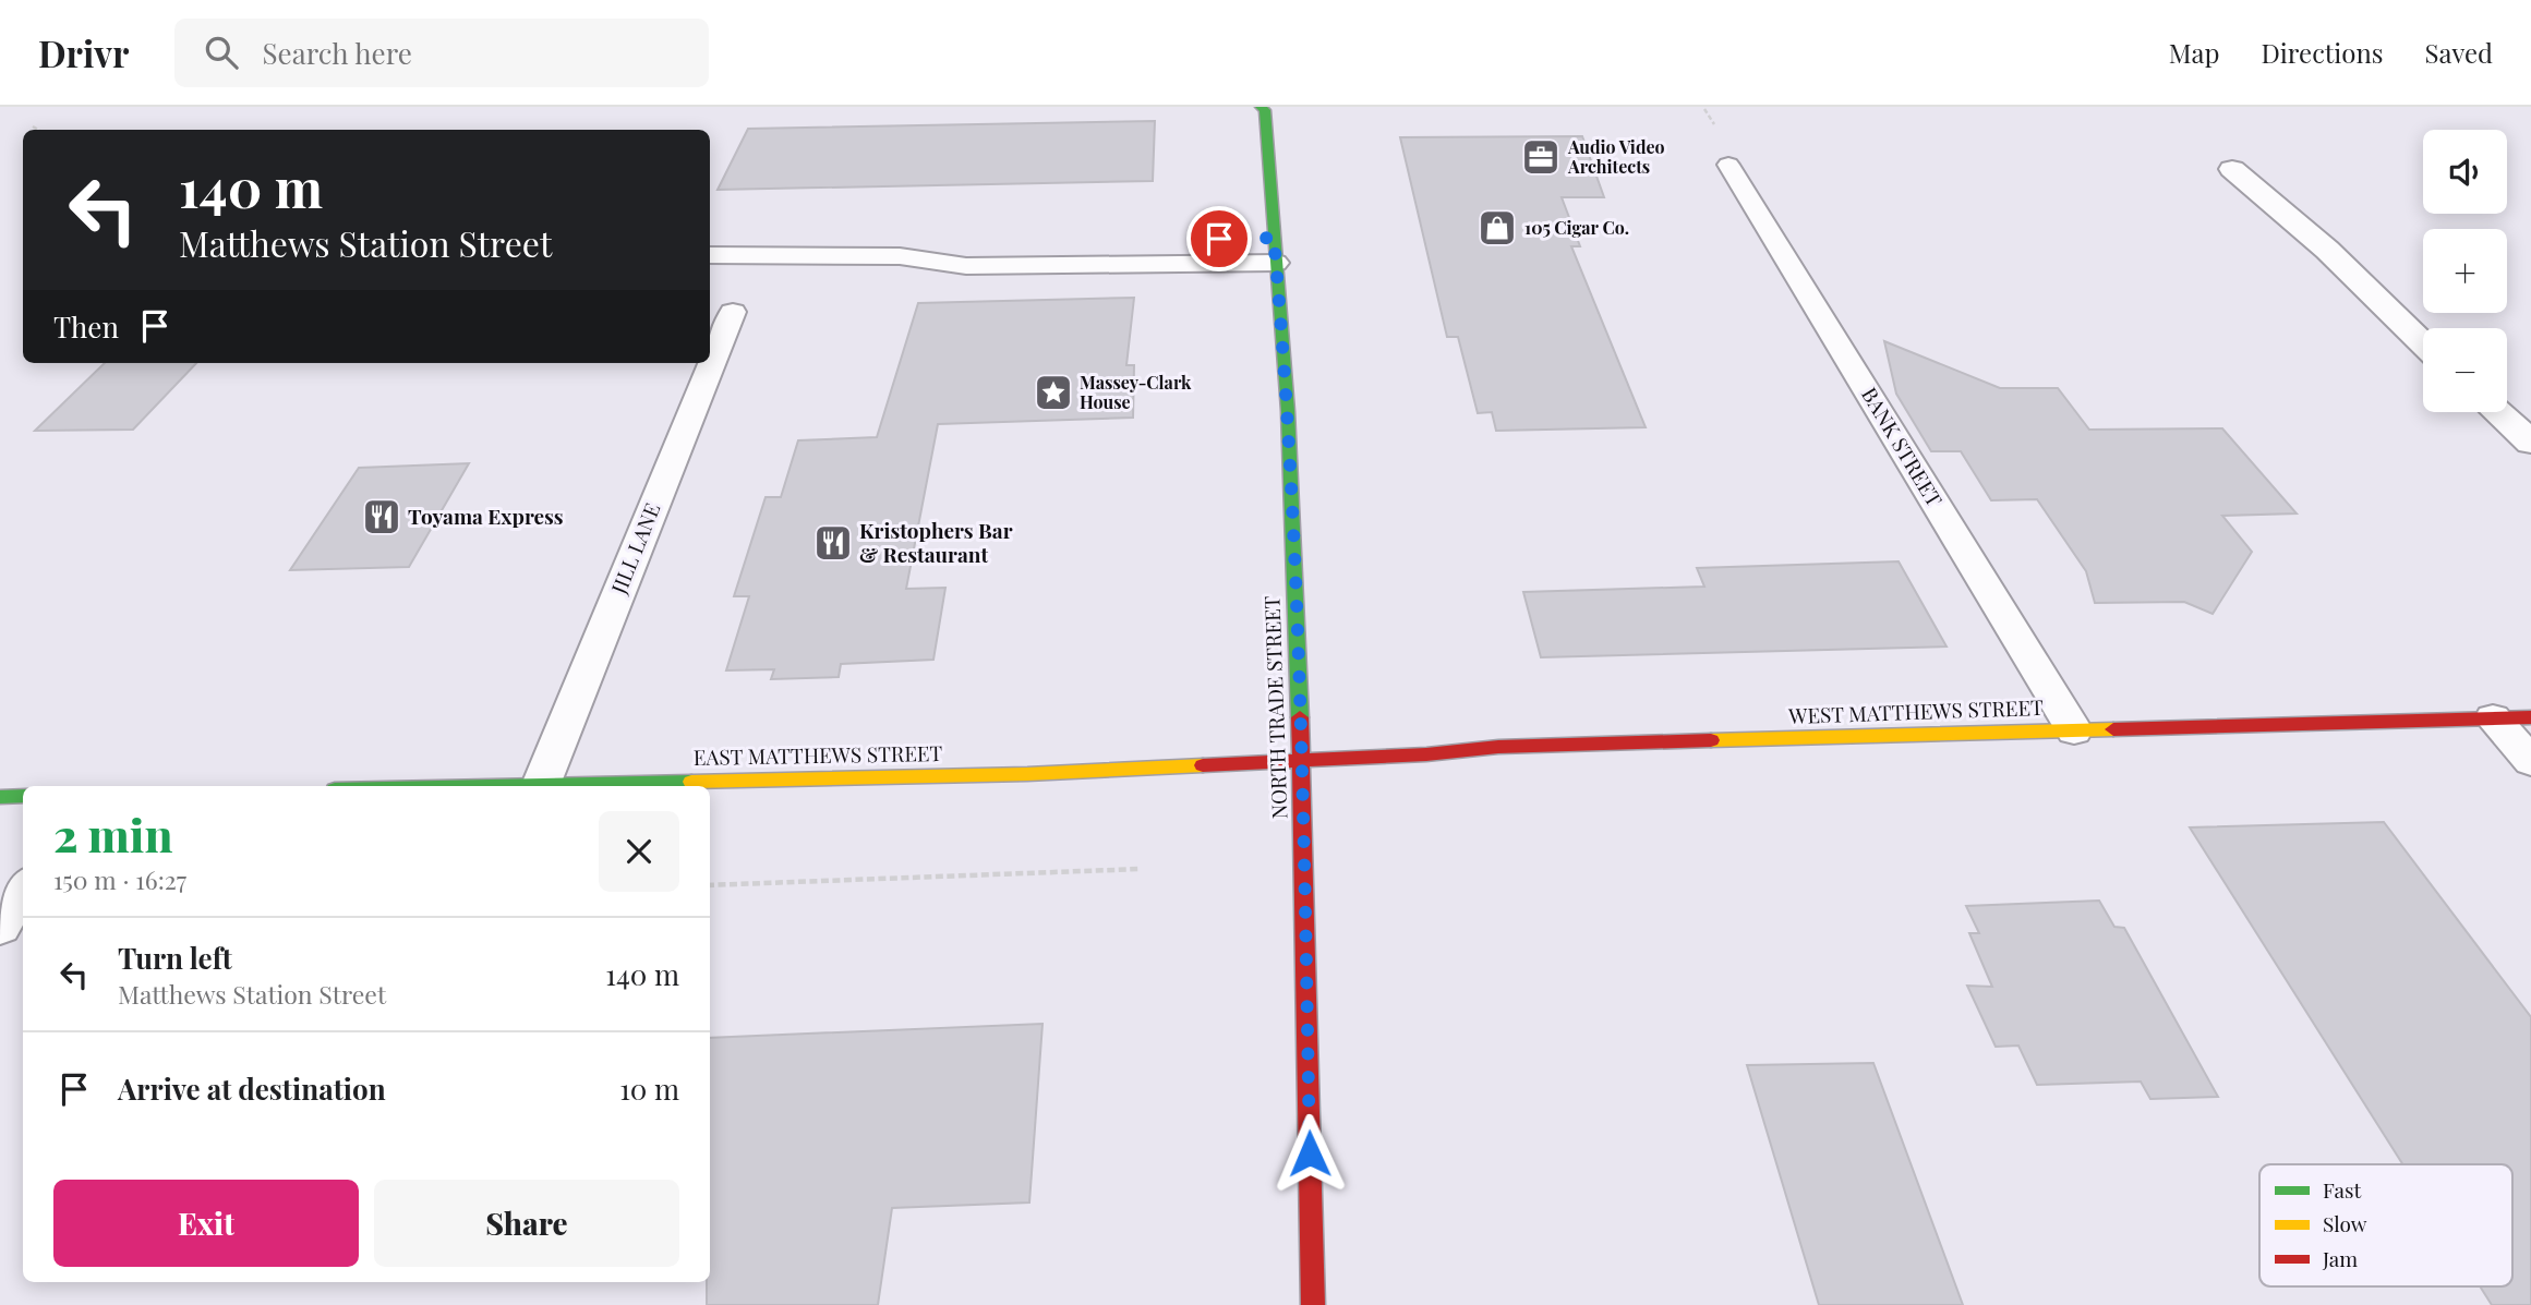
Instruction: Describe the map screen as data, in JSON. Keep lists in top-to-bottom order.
{
  "streets": {
    "main road": ["NORTH TRADE STREET", "WEST MATTHEWS STREET", "EAST MATTHEWS STREET"],
    "lane": ["BANK STREET", "JILL LANE"]
  },
  "crossings": [
    ["BANK STREET", "WEST MATTHEWS STREET"],
    ["JILL LANE", "EAST MATTHEWS STREET"],
    ["NORTH TRADE STREET", "WEST MATTHEWS STREET"],
    ["NORTH TRADE STREET", "EAST MATTHEWS STREET"],
    ["WEST MATTHEWS STREET", "EAST MATTHEWS STREET"]
  ],
  "places": {
    "office": ["Audio Video Architects"],
    "shop": ["105 Cigar Co."],
    "place": ["Massey-Clark House"],
    "restaurant": ["Toyama Express", "Kristophers Bar & Restaurant"]
  },
  "legend": ["Fast", "Slow", "Jam"],
  "page": {
    "header": "Drivr",
    "search": "Search here",
    "nav": ["Map", "Directions", "Saved"],
    "map_buttons": ["+", "−"],
    "turn": ["140 m", "Matthews Station Street"],
    "then": "Then",
    "heading": ["2 min", "150 m · 16:27"],
    "list": [
      {
        "name": "Turn left",
        "note": "Matthews Station Street",
        "value": "140 m"
      },
      {
        "name": "Arrive at destination",
        "value": "10 m"
      }
    ],
    "buttons": ["Exit", "Share"]
  }
}
